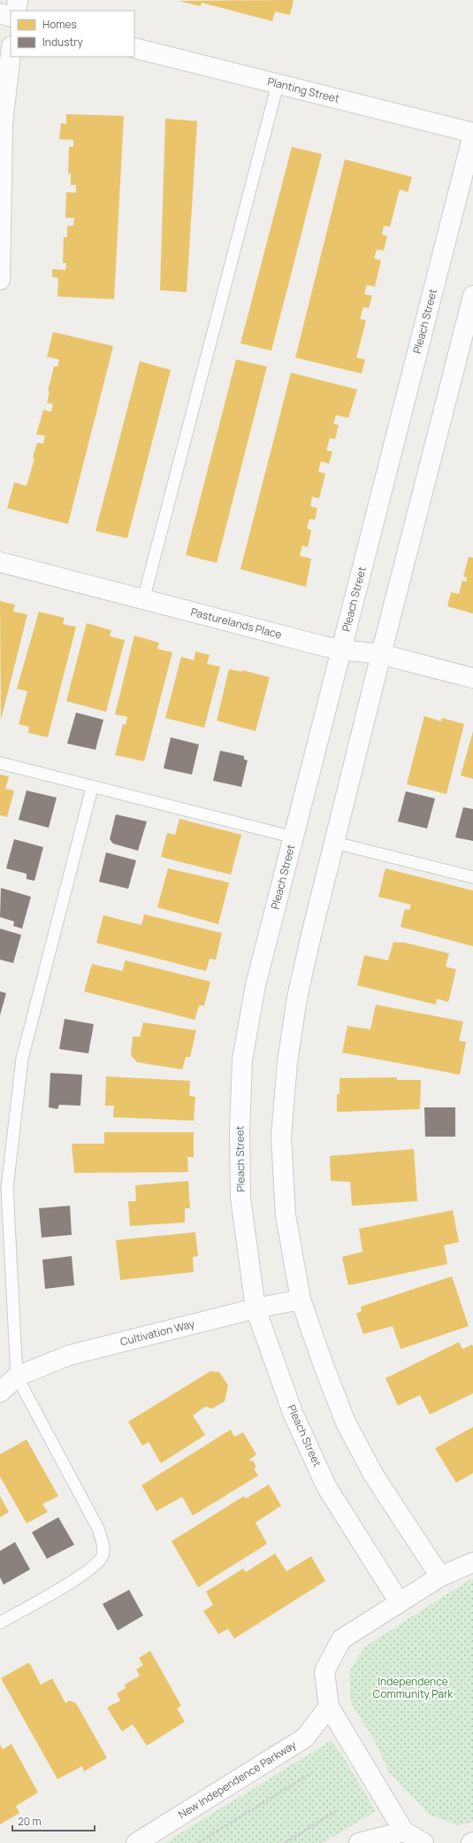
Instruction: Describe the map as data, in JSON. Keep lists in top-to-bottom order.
{
  "streets": {
    "street": [
      "Planting Street",
      "Pleach Street",
      "Pasturelands Place",
      "Cultivation Way",
      "New Independence Parkway"
    ]
  },
  "crossings": [
    ["Planting Street", "Pleach Street"],
    ["Pleach Street", "Pasturelands Place"],
    ["Pleach Street", "Cultivation Way"]
  ],
  "parks": ["Independence Community Park"],
  "legend": ["Homes", "Industry"],
  "scale_bar": "20 m"
}
